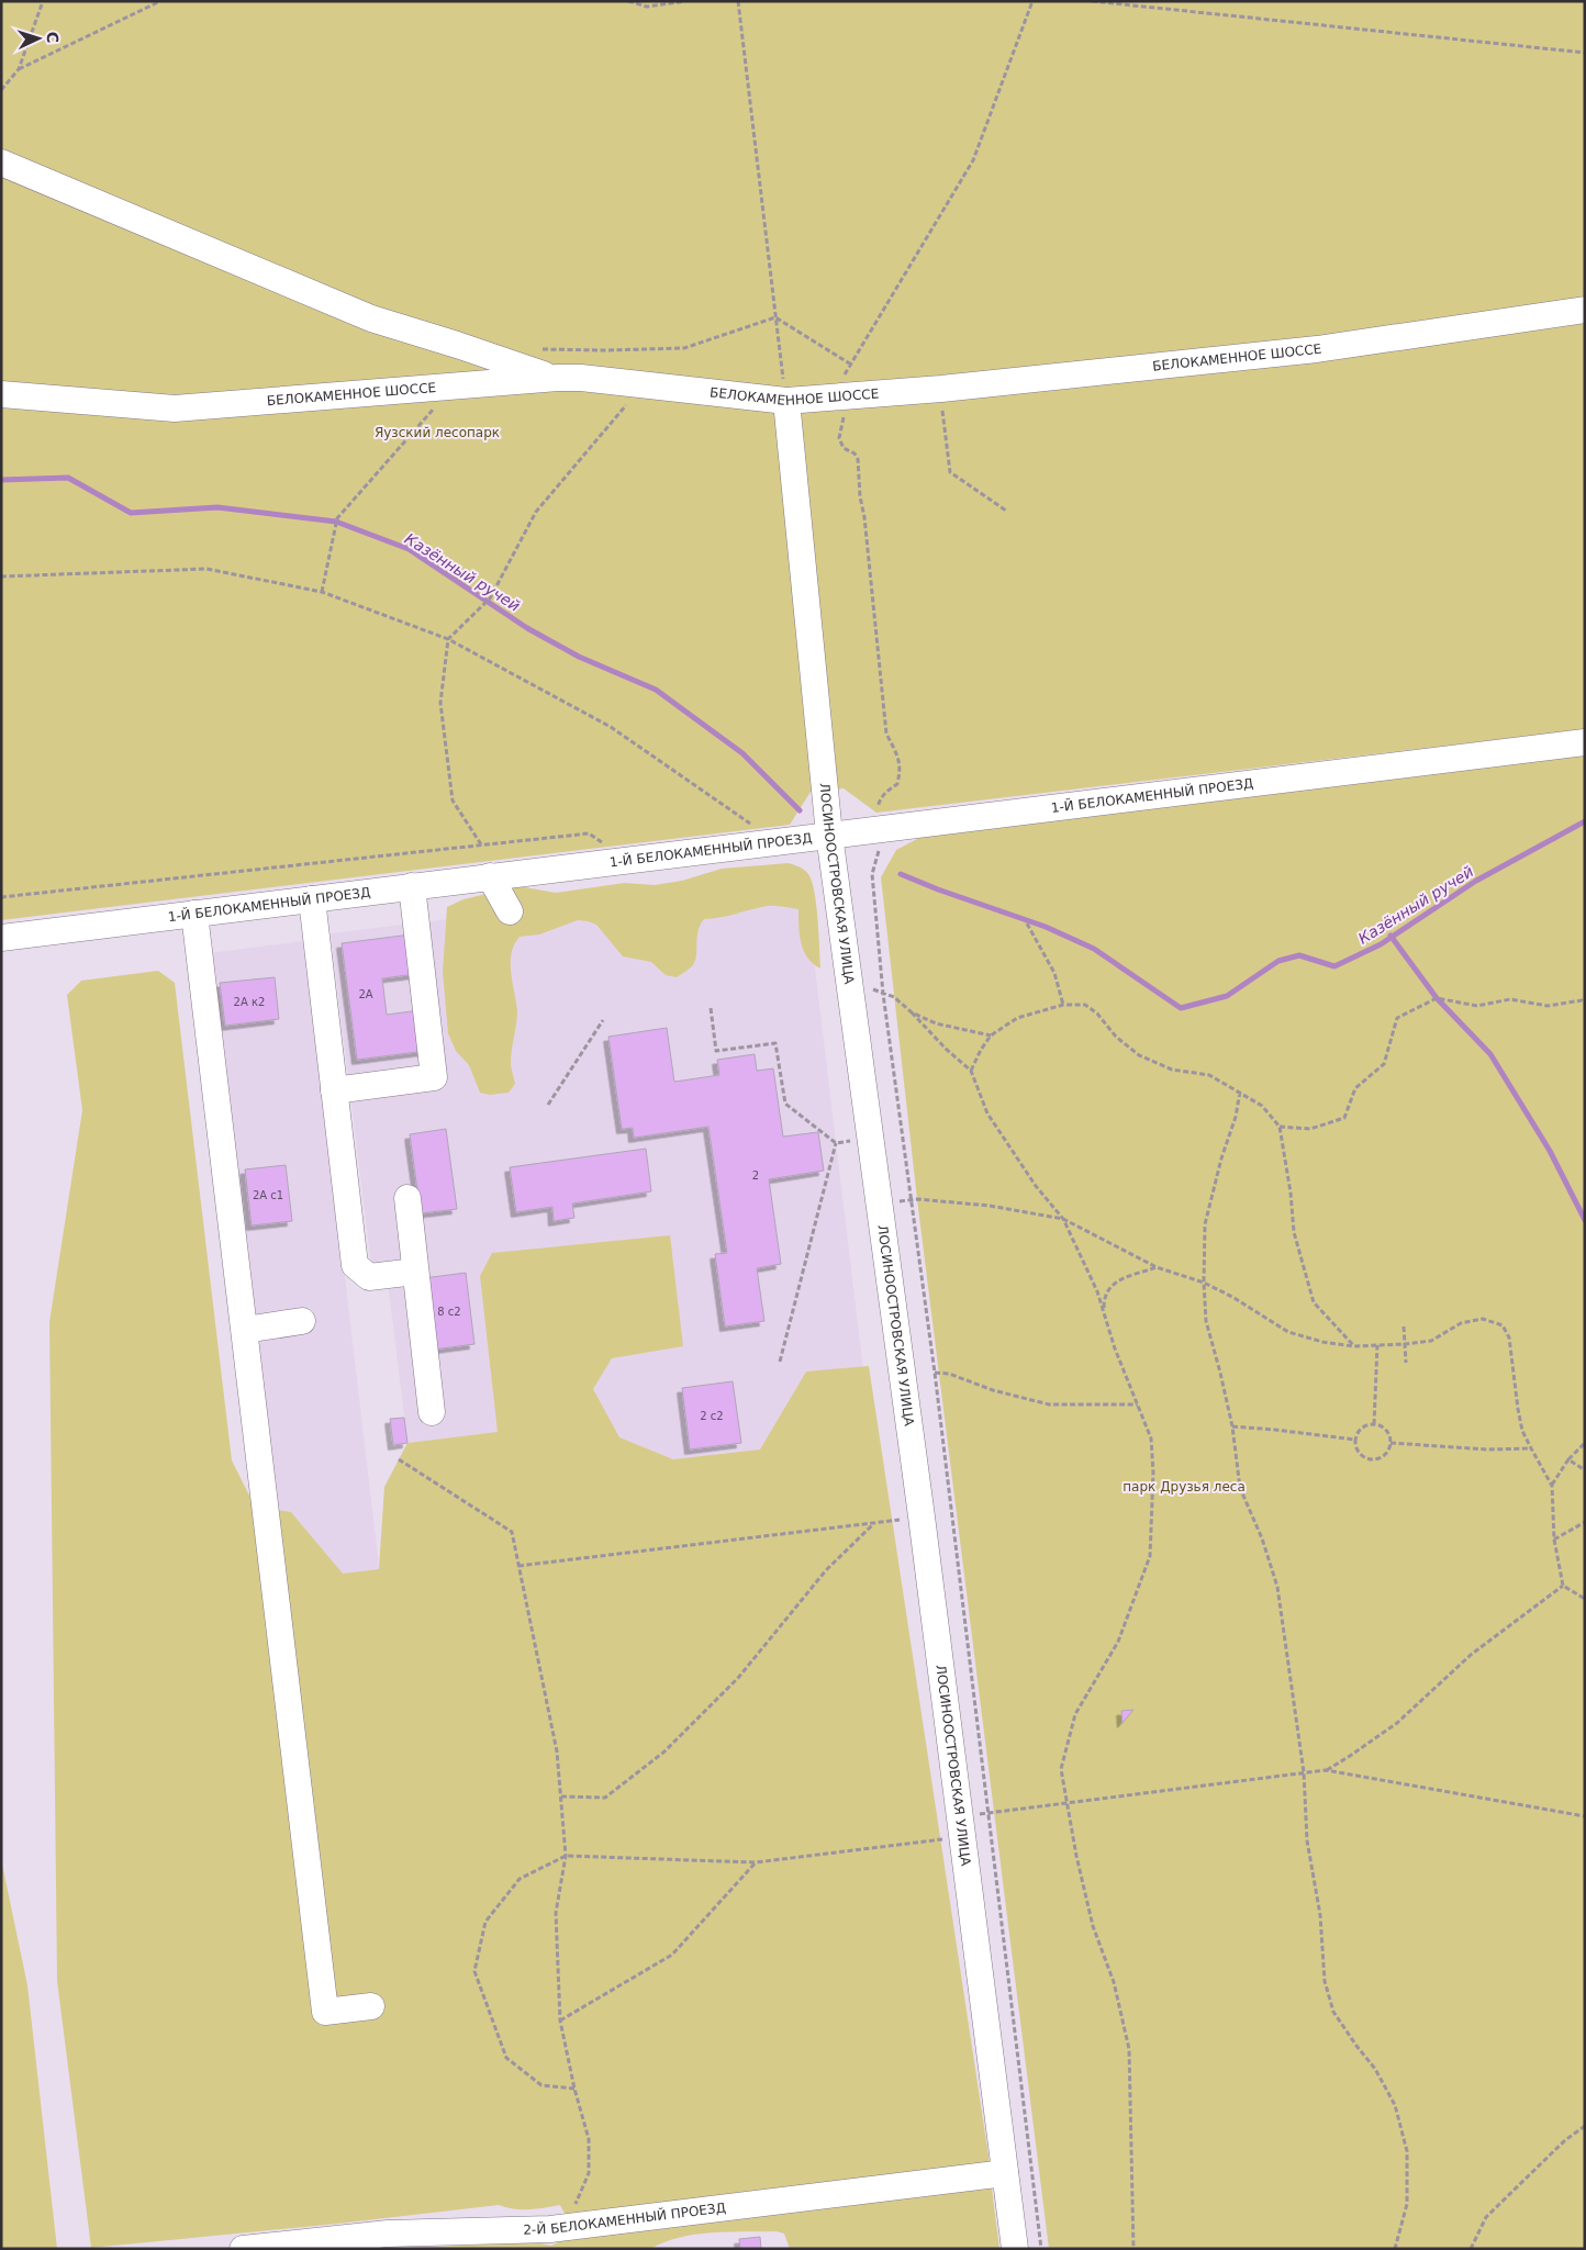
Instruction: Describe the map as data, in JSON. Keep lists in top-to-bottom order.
{
  "streets": {
    "street": [
      "БЕЛОКАМЕННОЕ ШОССЕ",
      "1-Й БЕЛОКАМЕННЫЙ ПРОЕЗД",
      "ЛОСИНООСТРОВСКАЯ УЛИЦА",
      "2-Й БЕЛОКАМЕННЫЙ ПРОЕЗД"
    ]
  },
  "crossings": [
    ["БЕЛОКАМЕННОЕ ШОССЕ", "ЛОСИНООСТРОВСКАЯ УЛИЦА"],
    ["1-Й БЕЛОКАМЕННЫЙ ПРОЕЗД", "ЛОСИНООСТРОВСКАЯ УЛИЦА"],
    ["ЛОСИНООСТРОВСКАЯ УЛИЦА", "2-Й БЕЛОКАМЕННЫЙ ПРОЕЗД"]
  ],
  "water": ["Казённый ручей"],
  "parks": ["Яузский лесопарк", "парк Друзья леса"],
  "house_numbers": [
    "2А",
    "2А к2",
    "2",
    "2А с1",
    "8 с2",
    "2 с2"
  ],
  "north": "right"
}
